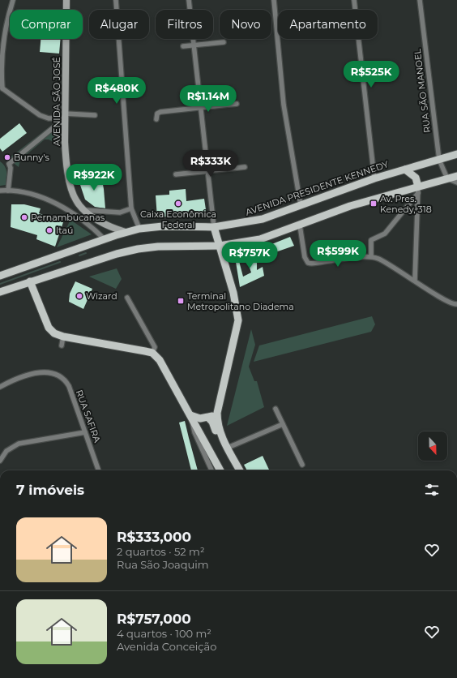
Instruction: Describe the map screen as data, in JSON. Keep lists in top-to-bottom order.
{
  "streets": {
    "main road": ["AVENIDA SÃO JOSÉ", "AVENIDA PRESIDENTE KENNEDY"],
    "street": ["RUA SÃO MANOEL", "RUA SAFIRA"]
  },
  "crossings": [
    ["RUA SÃO MANOEL", "AVENIDA PRESIDENTE KENNEDY"],
    ["AVENIDA SÃO JOSÉ", "AVENIDA PRESIDENTE KENNEDY"]
  ],
  "places": {
    "other": [
      "Bunny's",
      "Caixa Econômica Federal",
      "Pernambucanas",
      "Itaú",
      "Wizard"
    ],
    "transit": ["Av. Pres. Kenedy, 318", "Terminal Metropolitano Diadema"]
  },
  "north": "bottom",
  "page": {
    "chip": [
      "Comprar",
      "Alugar",
      "Filtros",
      "Novo",
      "Apartamento"
    ],
    "price": [
      "R$525K",
      "R$480K",
      "R$1.14M",
      "R$333K",
      "R$922K",
      "R$599K",
      "R$757K"
    ],
    "heading": "7 imóveis",
    "list": [
      {
        "name": "R$333,000",
        "note": "2 quartos · 52 m² · Rua São Joaquim"
      },
      {
        "name": "R$757,000",
        "note": "4 quartos · 100 m² · Avenida Conceição"
      }
    ]
  }
}
